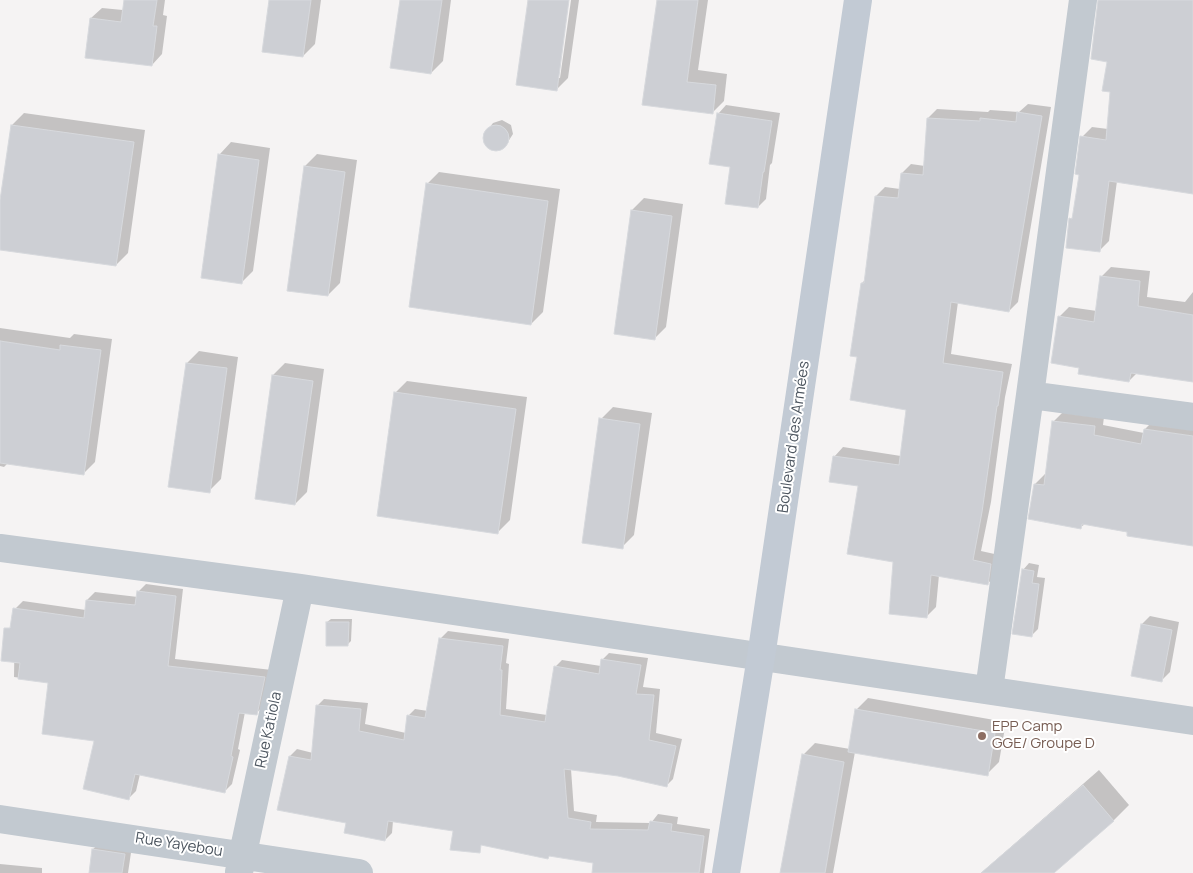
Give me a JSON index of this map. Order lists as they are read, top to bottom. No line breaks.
{"streets":{"street":["Boulevard des Armées","Rue Katiola","Rue Yayebou"]},"crossings":[["Rue Katiola","Rue Yayebou"]],"places":["EPP Camp GGE/ Groupe D"]}
